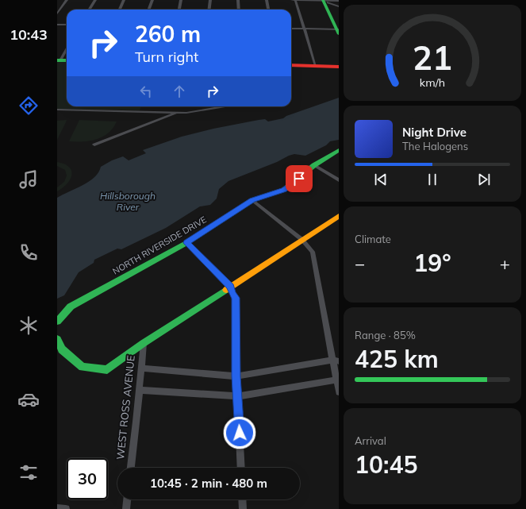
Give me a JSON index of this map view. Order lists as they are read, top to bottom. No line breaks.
{"streets":{"street":["NORTH RIVERSIDE DRIVE","WEST ROSS AVENUE"]},"water":["Hillsborough River"],"page":{"tabs":"10:43","turn":["260 m","Turn right"],"song":["Night Drive","The Halogens"],"tile":["Climate",["Range · 85%","425 km"],["Arrival","10:45"]],"heat":["−","19°","+"],"limit":"30","trip":"10:45 · 2 min · 480 m","gauge":["21","km/h"]}}
